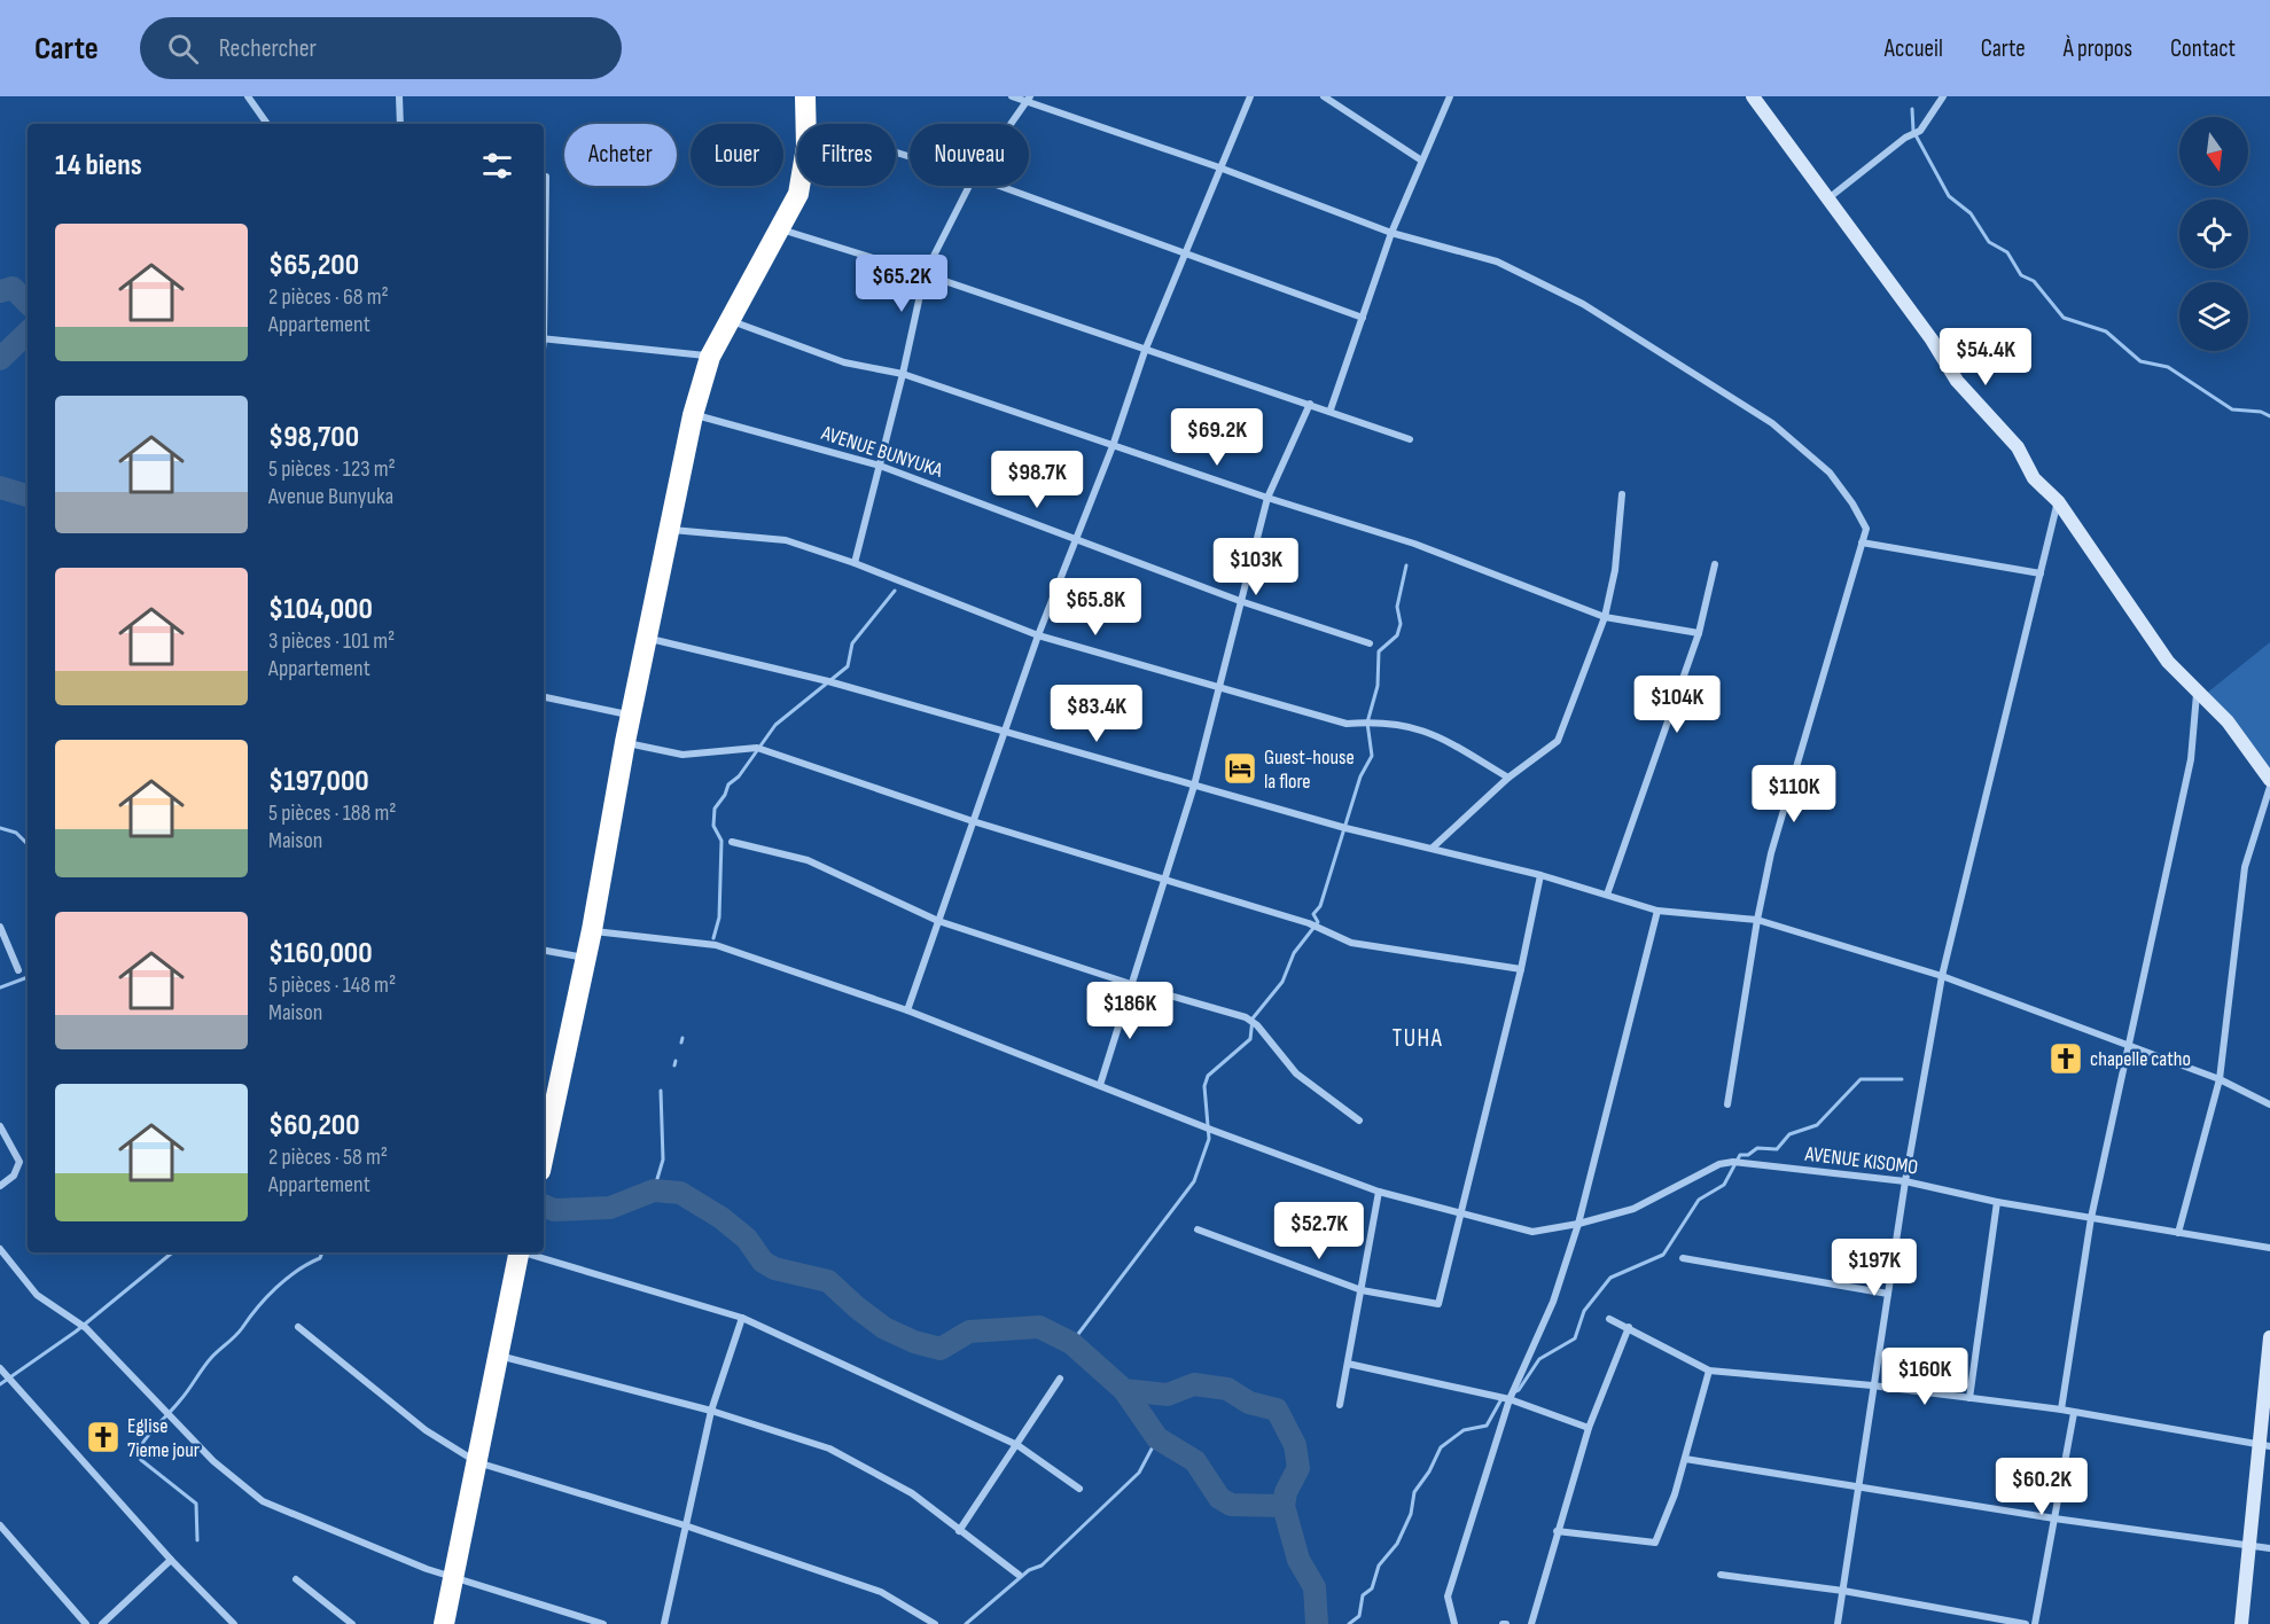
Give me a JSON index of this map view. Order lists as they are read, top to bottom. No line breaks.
{"streets":{"street":["AVENUE BUNYUKA","AVENUE KISOMO"]},"districts":["TUHA"],"places":{"hotel":["Guest-house la flore"],"church":["chapelle catho","Eglise 7ieme jour"]},"north":"bottom","page":{"header":"Carte","search":"Rechercher","nav":["Accueil","Carte","À propos","Contact"],"chip":["Acheter","Louer","Filtres","Nouveau"],"heading":"14 biens","list":[{"name":"$65,200","note":"2 pièces · 68 m² · Appartement"},{"name":"$98,700","note":"5 pièces · 123 m² · Avenue Bunyuka"},{"name":"$104,000","note":"3 pièces · 101 m² · Appartement"},{"name":"$197,000","note":"5 pièces · 188 m² · Maison"},{"name":"$160,000","note":"5 pièces · 148 m² · Maison"},{"name":"$60,200","note":"2 pièces · 58 m² · Appartement"}],"price":["$65.2K","$54.4K","$69.2K","$98.7K","$103K","$65.8K","$104K","$83.4K","$110K","$186K","$52.7K","$197K","$160K","$60.2K"]}}
